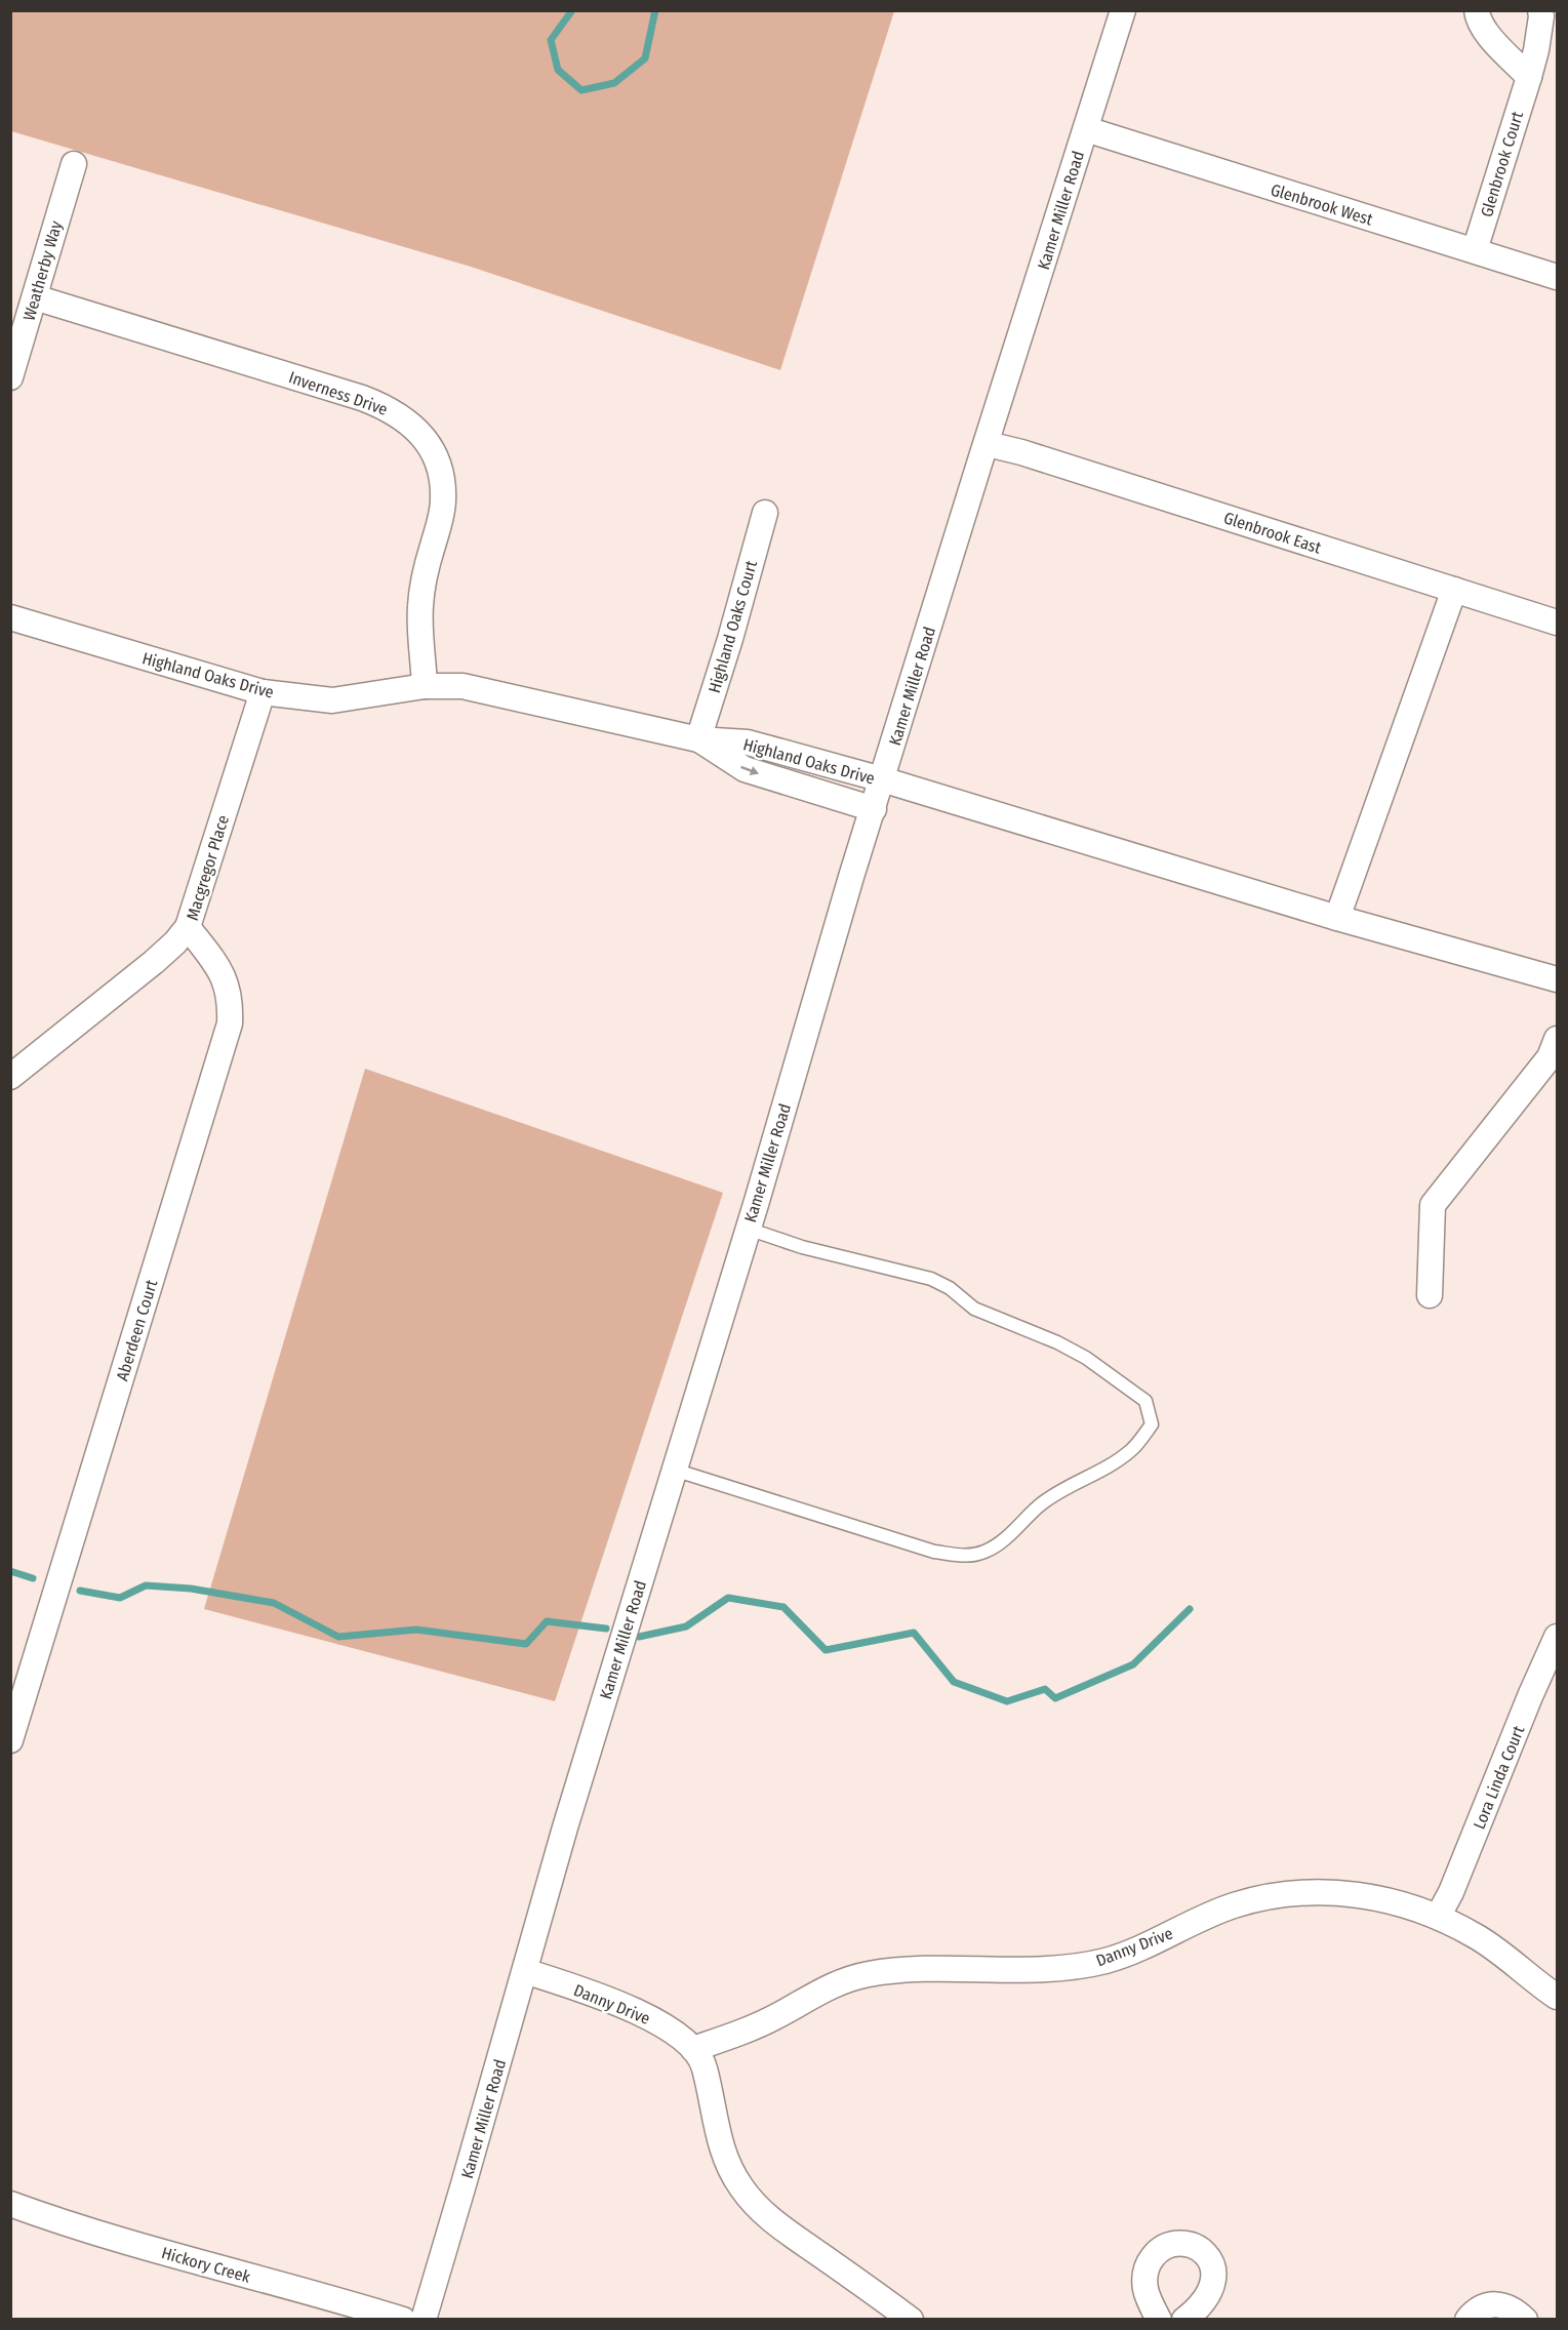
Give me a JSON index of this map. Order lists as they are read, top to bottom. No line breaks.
{"streets":{"street":["Glenbrook Court","Glenbrook West","Kamer Miller Road","Weatherby Way","Inverness Drive","Glenbrook East","Highland Oaks Court","Highland Oaks Drive","Macgregor Place","Aberdeen Court","Lora Linda Court","Danny Drive","Hickory Creek"]},"crossings":[["Glenbrook Court","Glenbrook West"],["Glenbrook West","Kamer Miller Road"],["Kamer Miller Road","Glenbrook East"],["Kamer Miller Road","Highland Oaks Drive"],["Kamer Miller Road","Danny Drive"],["Weatherby Way","Inverness Drive"],["Inverness Drive","Highland Oaks Drive"],["Highland Oaks Court","Highland Oaks Drive"],["Highland Oaks Drive","Macgregor Place"],["Macgregor Place","Aberdeen Court"],["Lora Linda Court","Danny Drive"]]}
